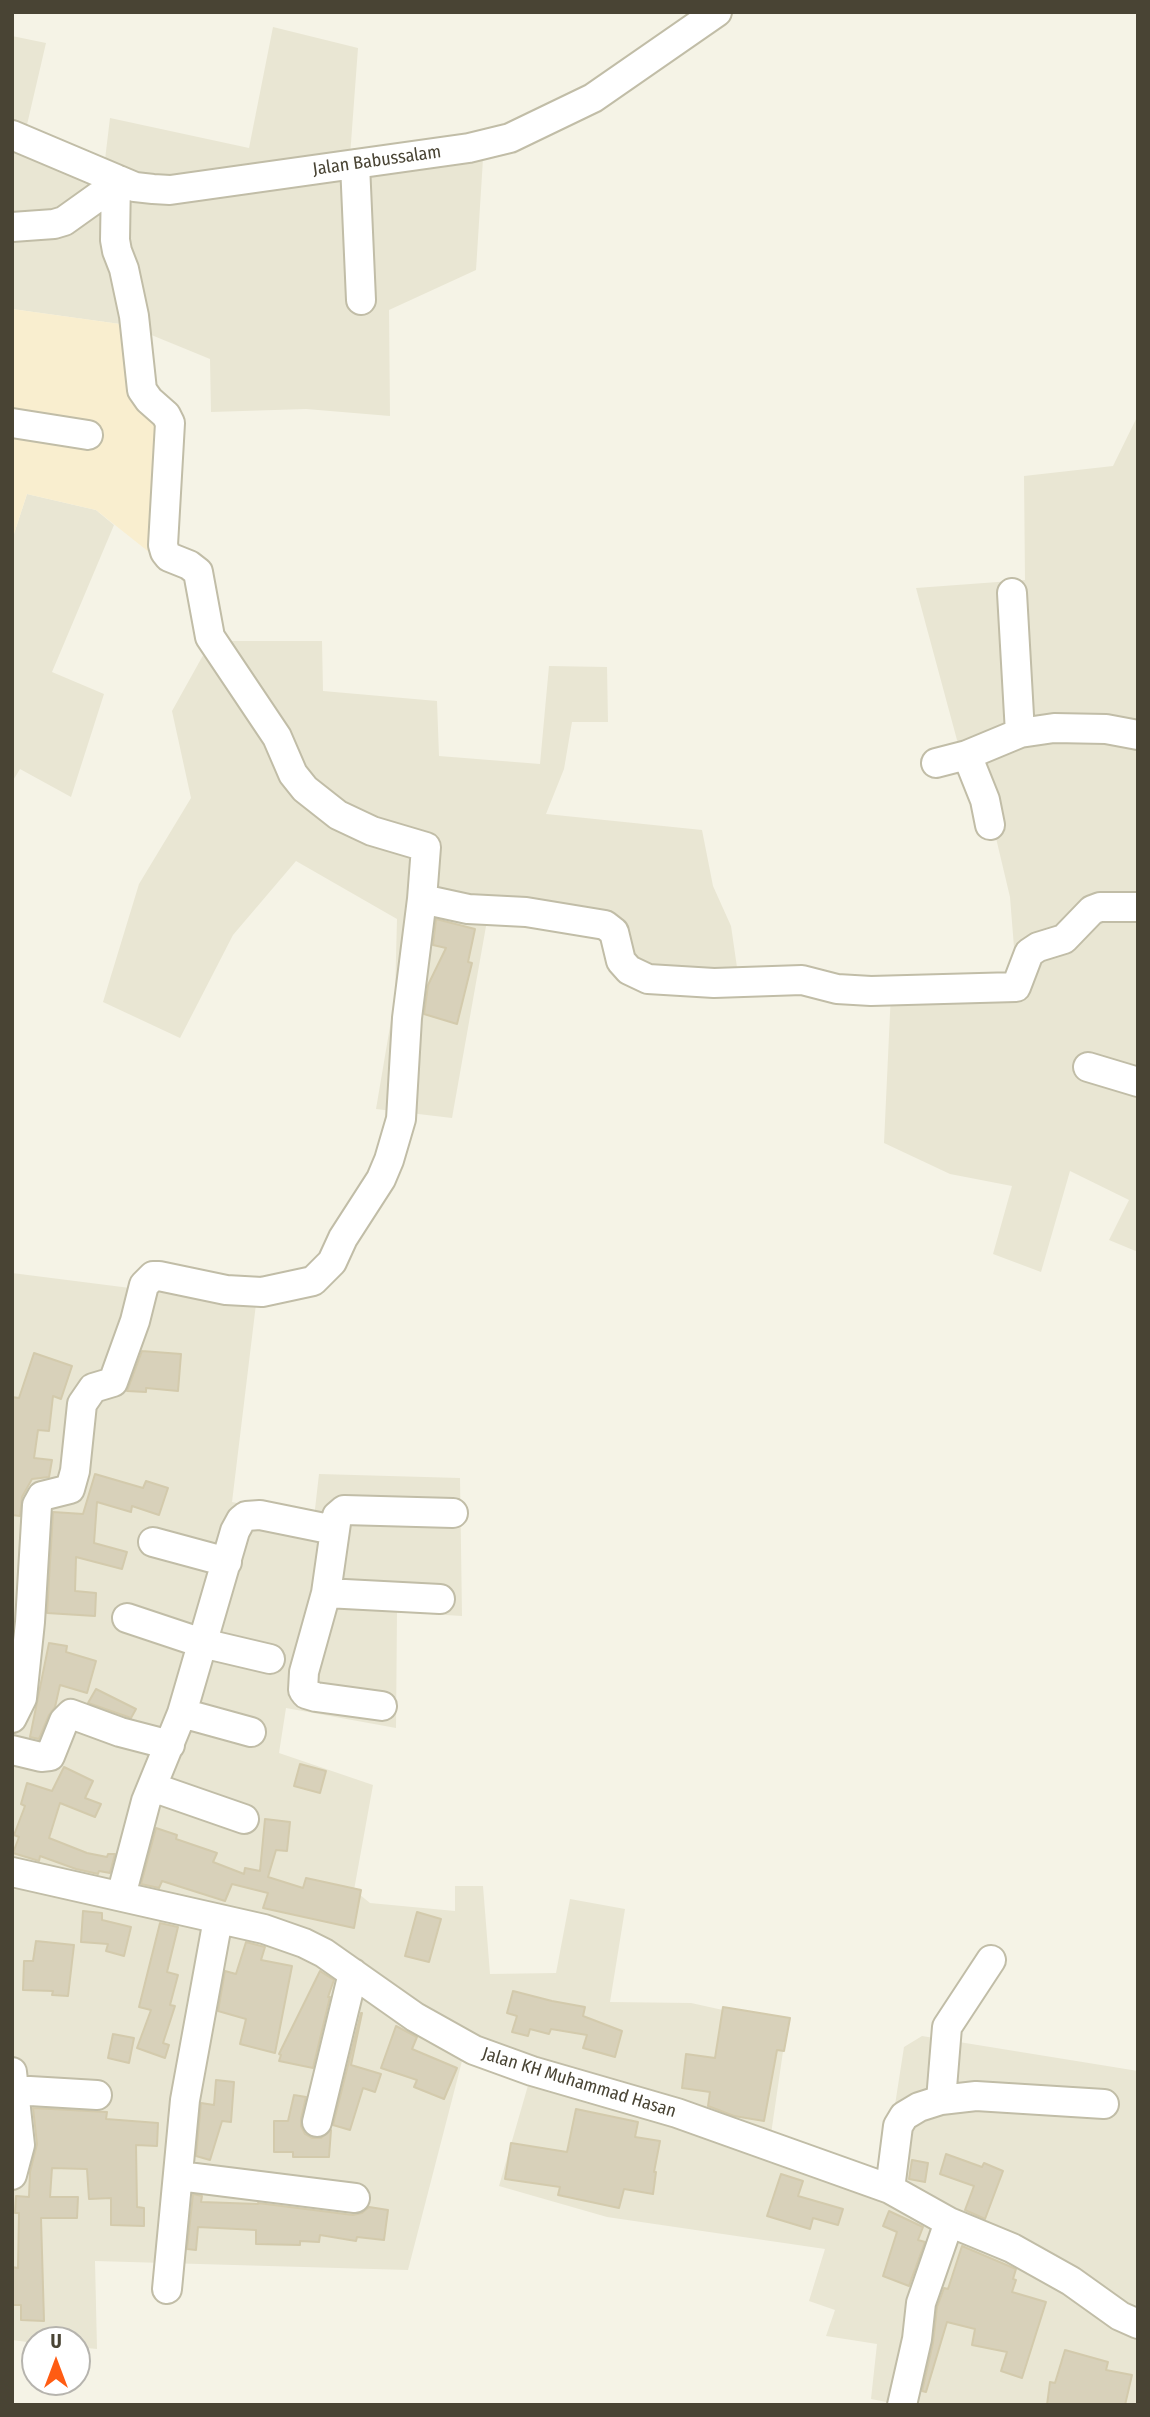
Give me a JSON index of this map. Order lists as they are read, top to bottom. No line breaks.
{"streets":{"street":["Jalan Babussalam","Jalan KH Muhammad Hasan"]},"north":"top"}
